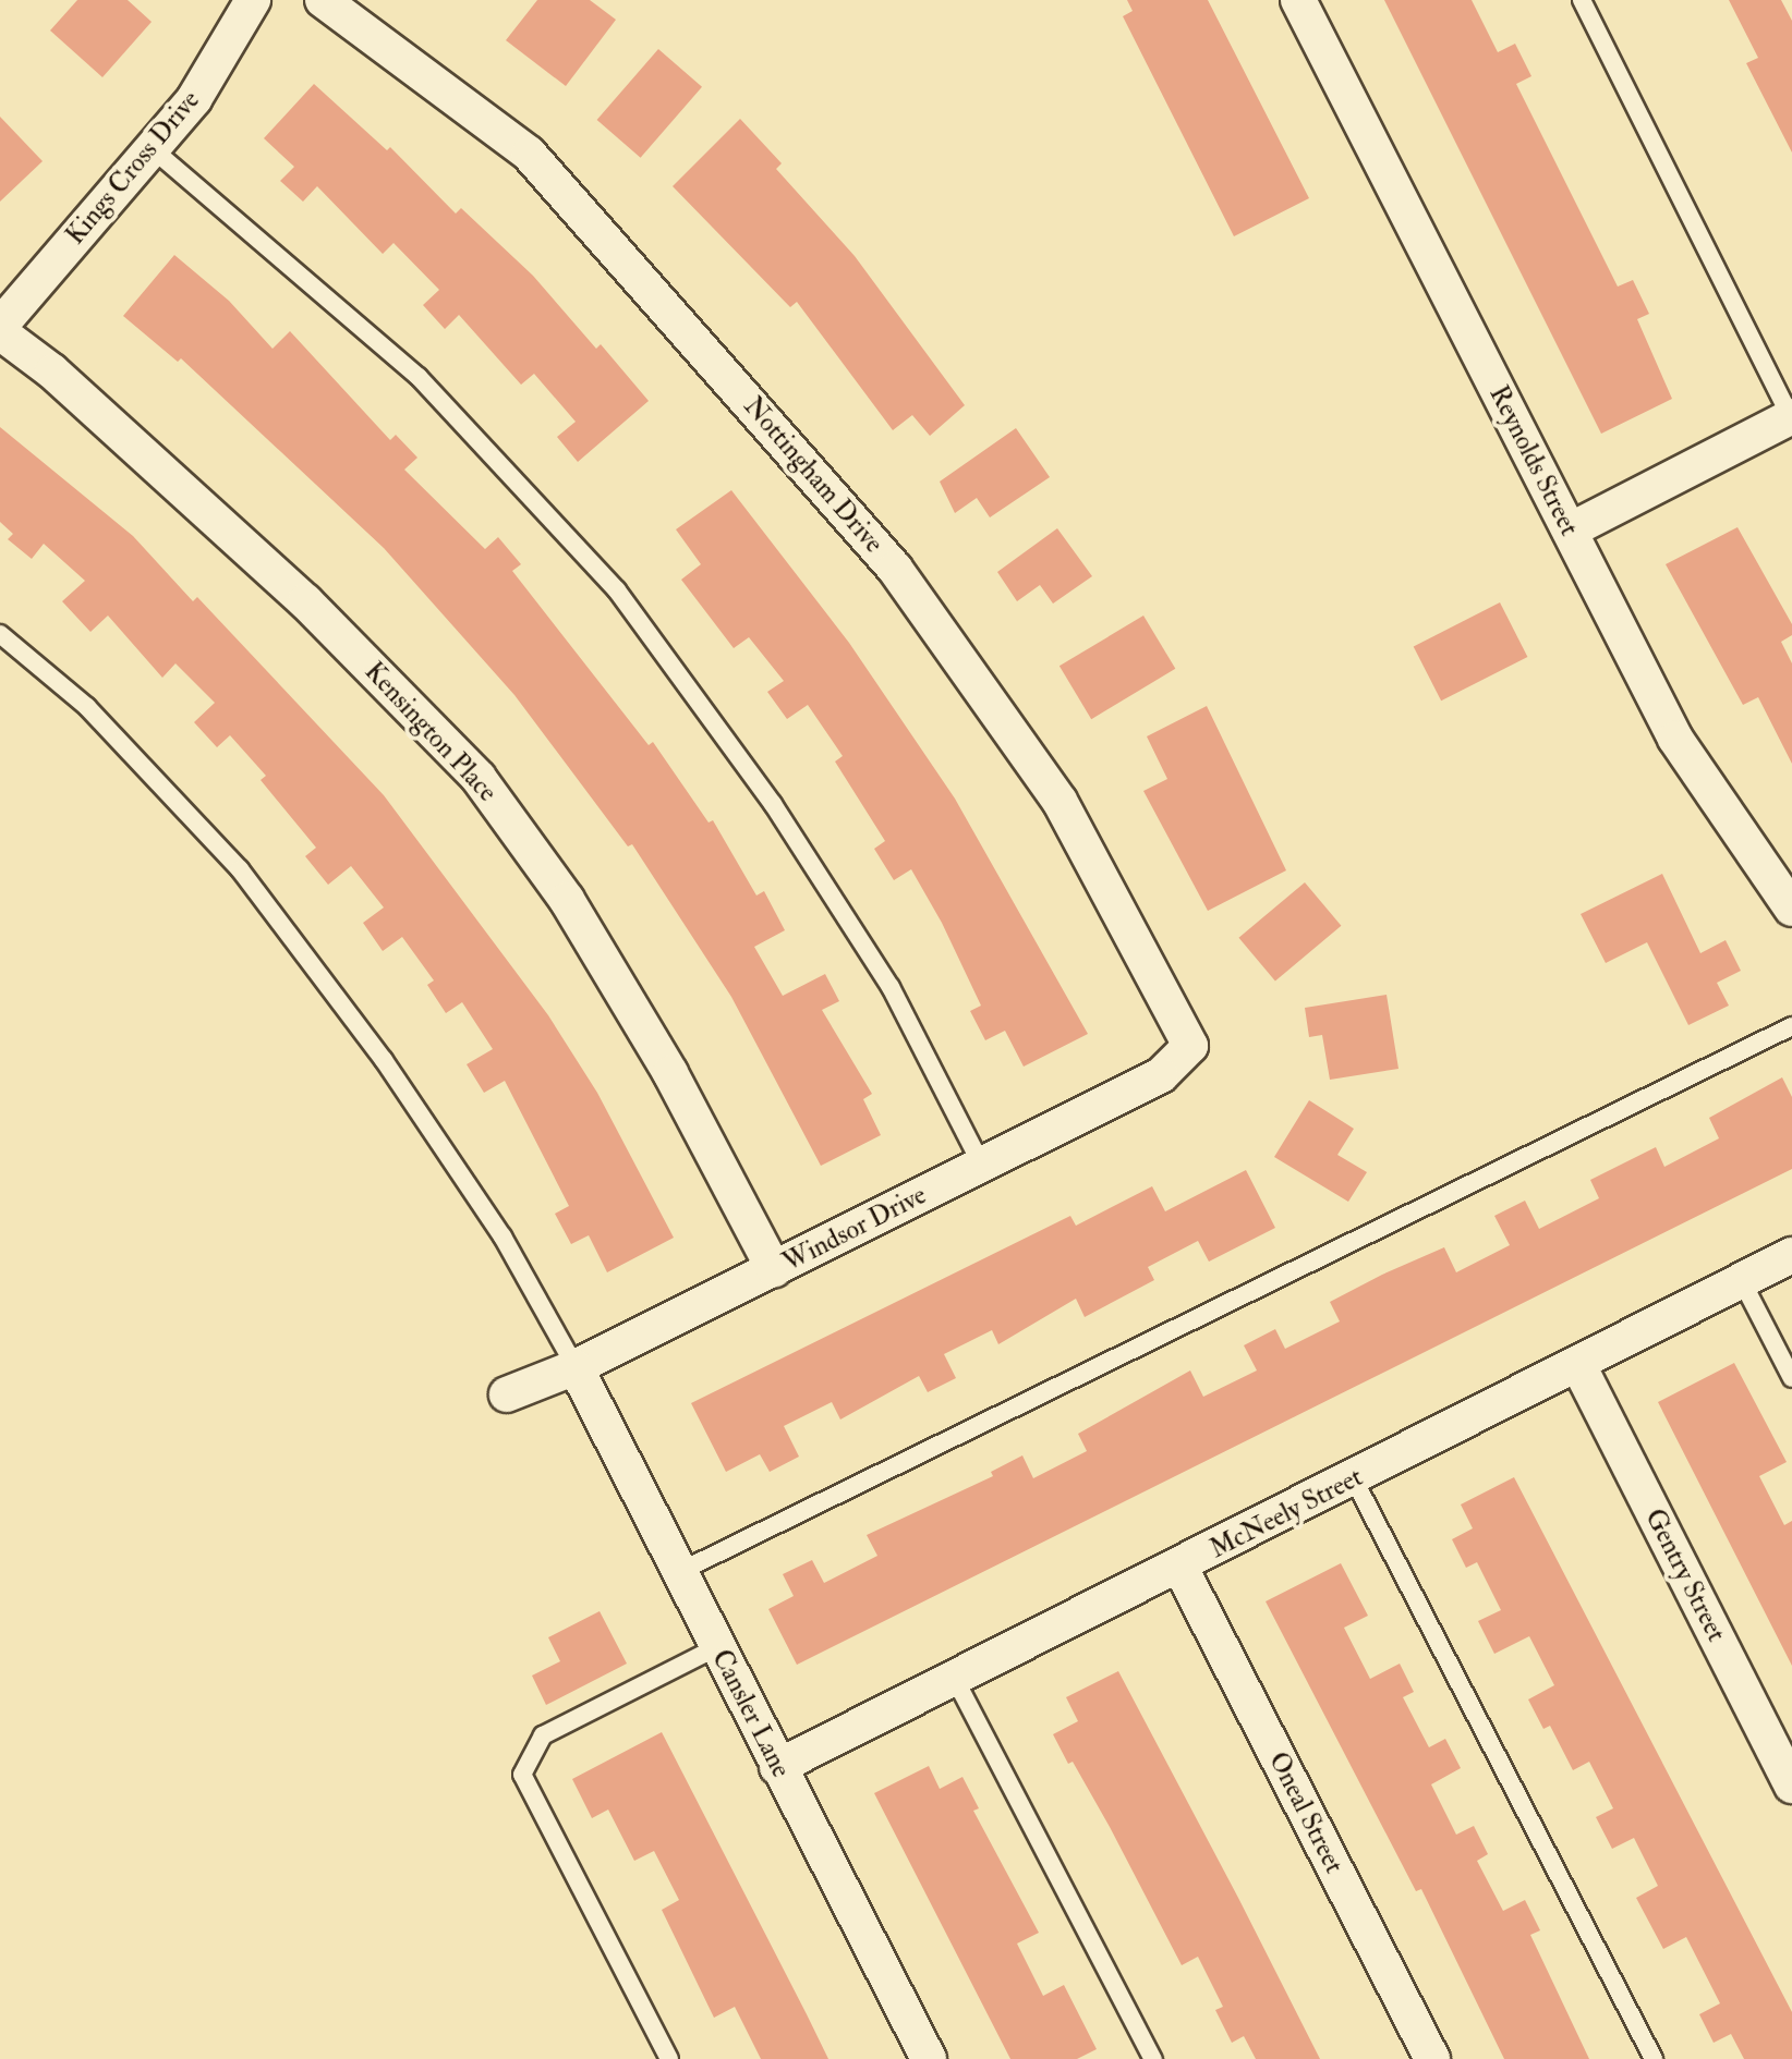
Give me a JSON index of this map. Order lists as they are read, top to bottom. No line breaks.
{"streets":{"street":["Kings Cross Drive","Reynolds Street","Nottingham Drive","Kensington Place","Windsor Drive","McNeely Street","Gentry Street","Cansler Lane","Oneal Street"]},"crossings":[["Nottingham Drive","Windsor Drive"],["Kensington Place","Windsor Drive"],["Windsor Drive","Cansler Lane"],["McNeely Street","Gentry Street"],["McNeely Street","Cansler Lane"],["McNeely Street","Oneal Street"]]}
